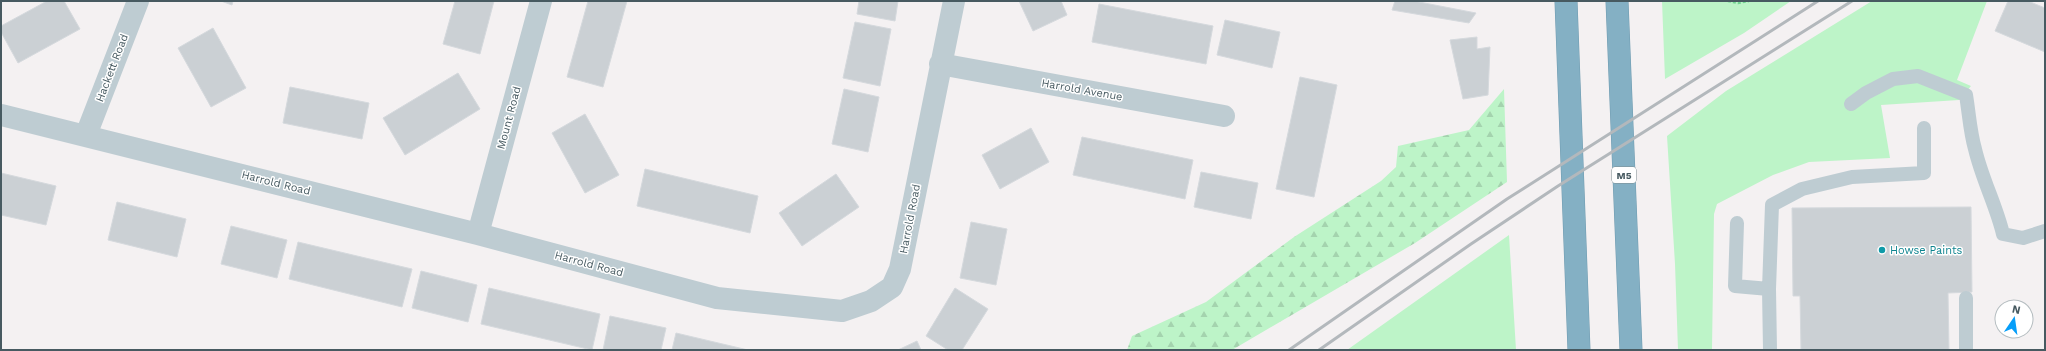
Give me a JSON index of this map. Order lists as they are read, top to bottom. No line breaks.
{"streets":{"highway":["M5"],"street":["Hackett Road","Harrold Avenue","Mount Road","Harrold Road"]},"crossings":[["Hackett Road","Harrold Road"],["Harrold Avenue","Harrold Road"],["Mount Road","Harrold Road"]],"places":["Howse Paints"],"north":"top"}
